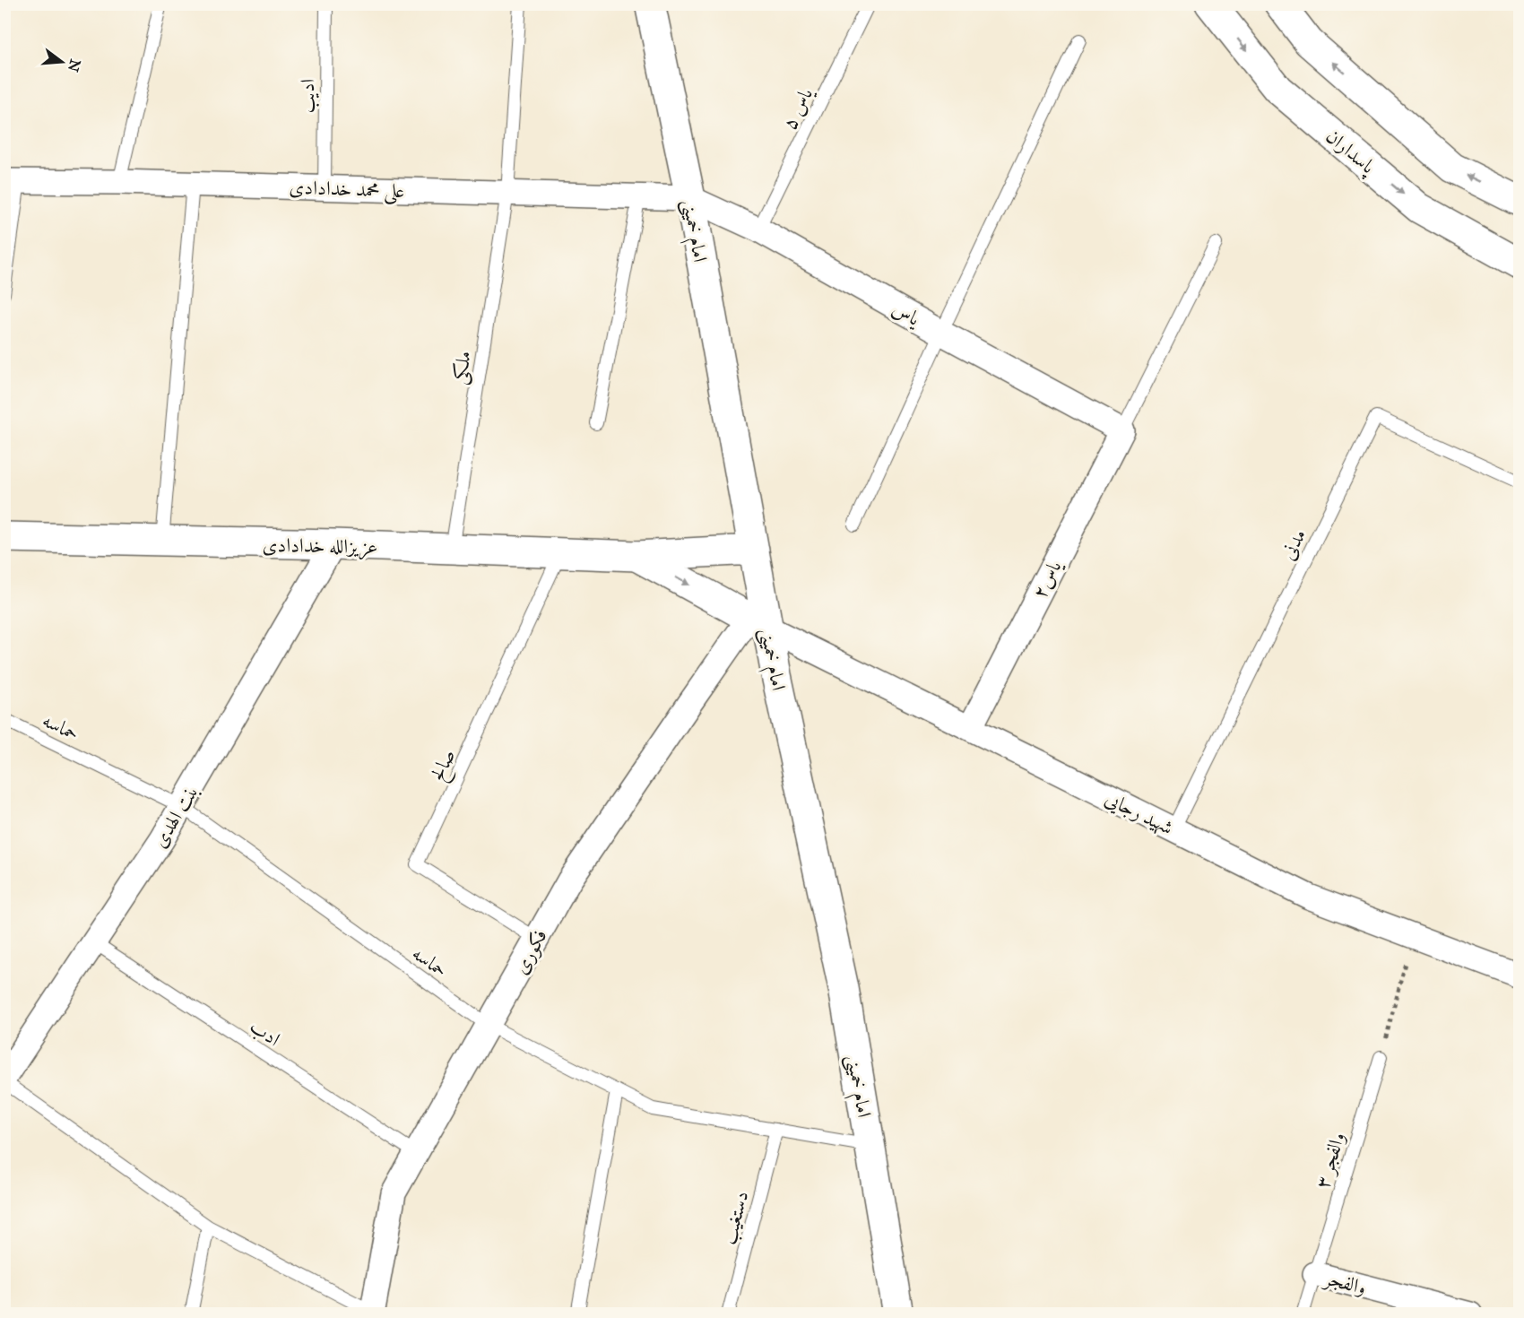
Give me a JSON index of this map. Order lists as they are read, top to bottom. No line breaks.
{"streets":{"main road":["پاسداران","امام خمینی","عزیزالله خدادادی"],"street":["علی محمد خدادادی","یاس","یاس۲","شهید رجایی","بنت الهدی","فکوری","والفجر"],"lane":["ادیب","یاس ۵","ملکی","مدنی","حماسه","صالح","ادب","والفجر ۳","دستغیب"]},"crossings":[["ادیب","علی محمد خدادادی"],["یاس ۵","یاس"],["علی محمد خدادادی","امام خمینی"],["علی محمد خدادادی","یاس"],["علی محمد خدادادی","ملکی"],["امام خمینی","یاس"],["امام خمینی","عزیزالله خدادادی"],["امام خمینی","حماسه"],["امام خمینی","شهید رجایی"],["امام خمینی","فکوری"],["یاس","یاس۲"],["ملکی","عزیزالله خدادادی"],["مدنی","شهید رجایی"],["عزیزالله خدادادی","صالح"],["عزیزالله خدادادی","بنت الهدی"],["یاس۲","شهید رجایی"],["حماسه","بنت الهدی"],["حماسه","فکوری"],["حماسه","دستغیب"],["صالح","فکوری"],["شهید رجایی","فکوری"],["بنت الهدی","ادب"],["فکوری","ادب"],["والفجر ۳","والفجر"]],"north":"right"}
